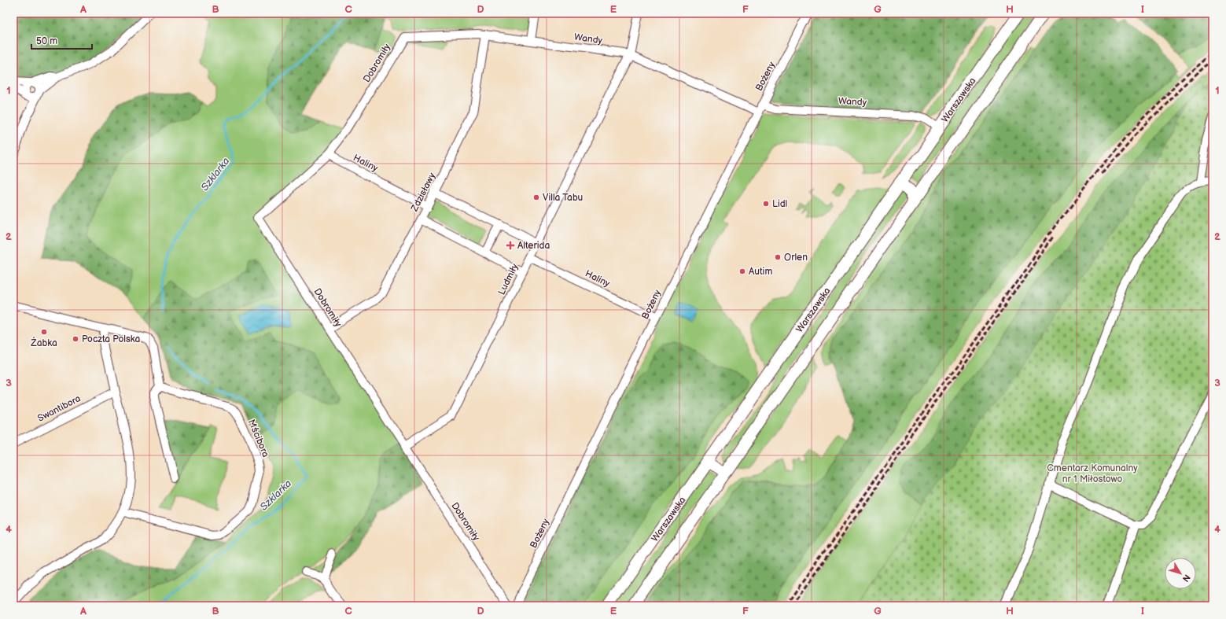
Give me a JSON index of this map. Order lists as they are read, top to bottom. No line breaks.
{"streets":{"main road":["Warszawska"],"street":["Wandy","Dobromiły","Bożeny","Haliny","Zdzisławy","Ludmiły","Swantibora","Mścibora"]},"crossings":[["Wandy","Dobromiły"],["Wandy","Bożeny"],["Wandy","Warszawska"],["Wandy","Zdzisławy"],["Wandy","Ludmiły"],["Dobromiły","Haliny"],["Dobromiły","Zdzisławy"],["Dobromiły","Ludmiły"],["Bożeny","Haliny"],["Haliny","Zdzisławy"],["Haliny","Ludmiły"]],"water":["Szklarka"],"parks":["Cmentarz Komunalny nr 1 Miłostowo"],"places":{"other":["Villa Tabu","Lidl","Orlen","Autim","Żabka","Poczta Polska"],"health":["Alterida"]},"scale_bar":"50 m","north":"bottom right","grid":{"columns":["A","B","C","D","E","F","G","H","I"],"rows":["1","2","3","4"]}}
